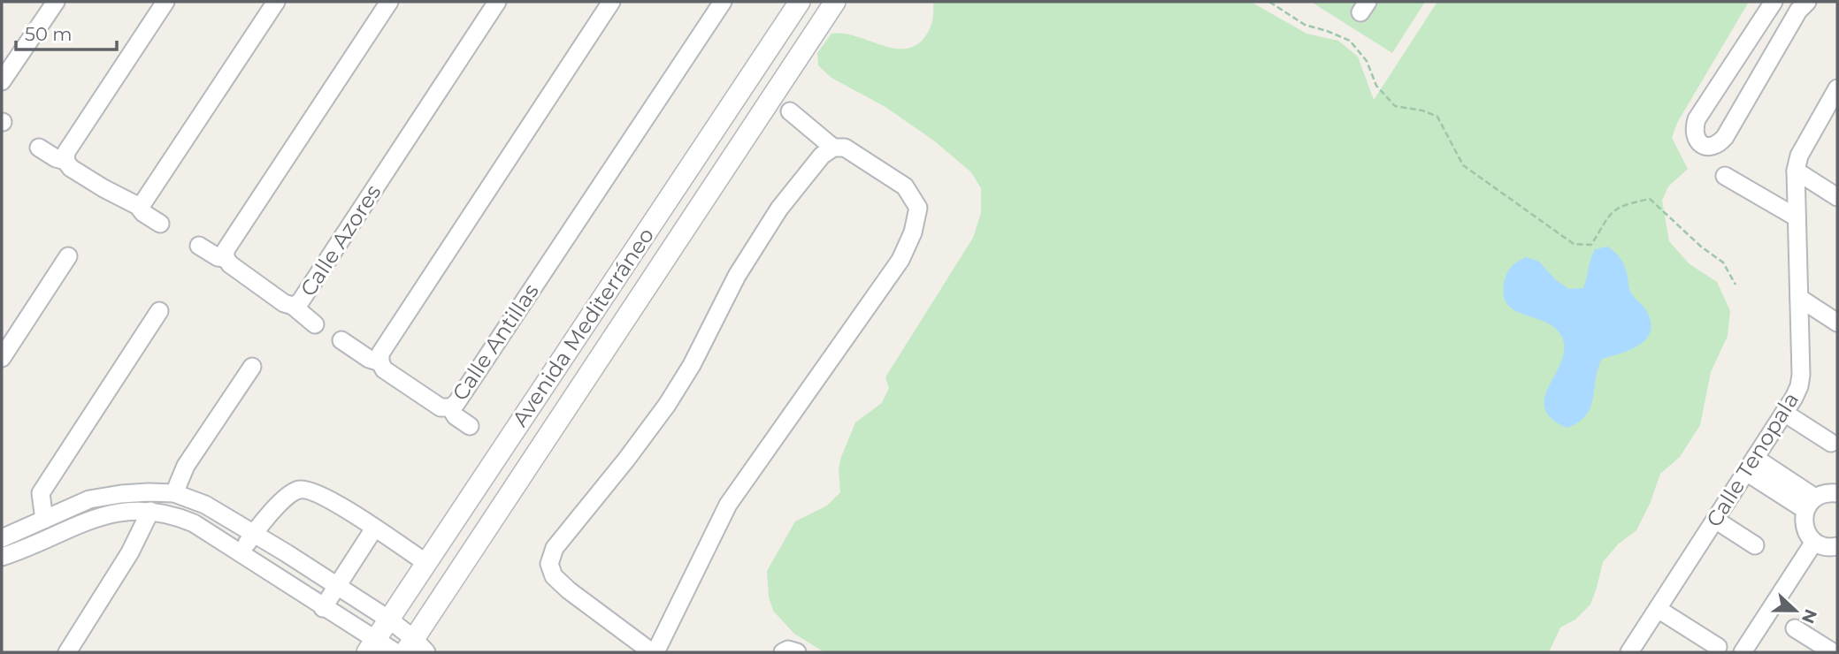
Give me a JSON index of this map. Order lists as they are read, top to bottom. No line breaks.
{"streets":{"street":["Calle Azores","Avenida Mediterráneo","Calle Antillas","Calle Tenopala"]},"scale_bar":"50 m","north":"right"}
